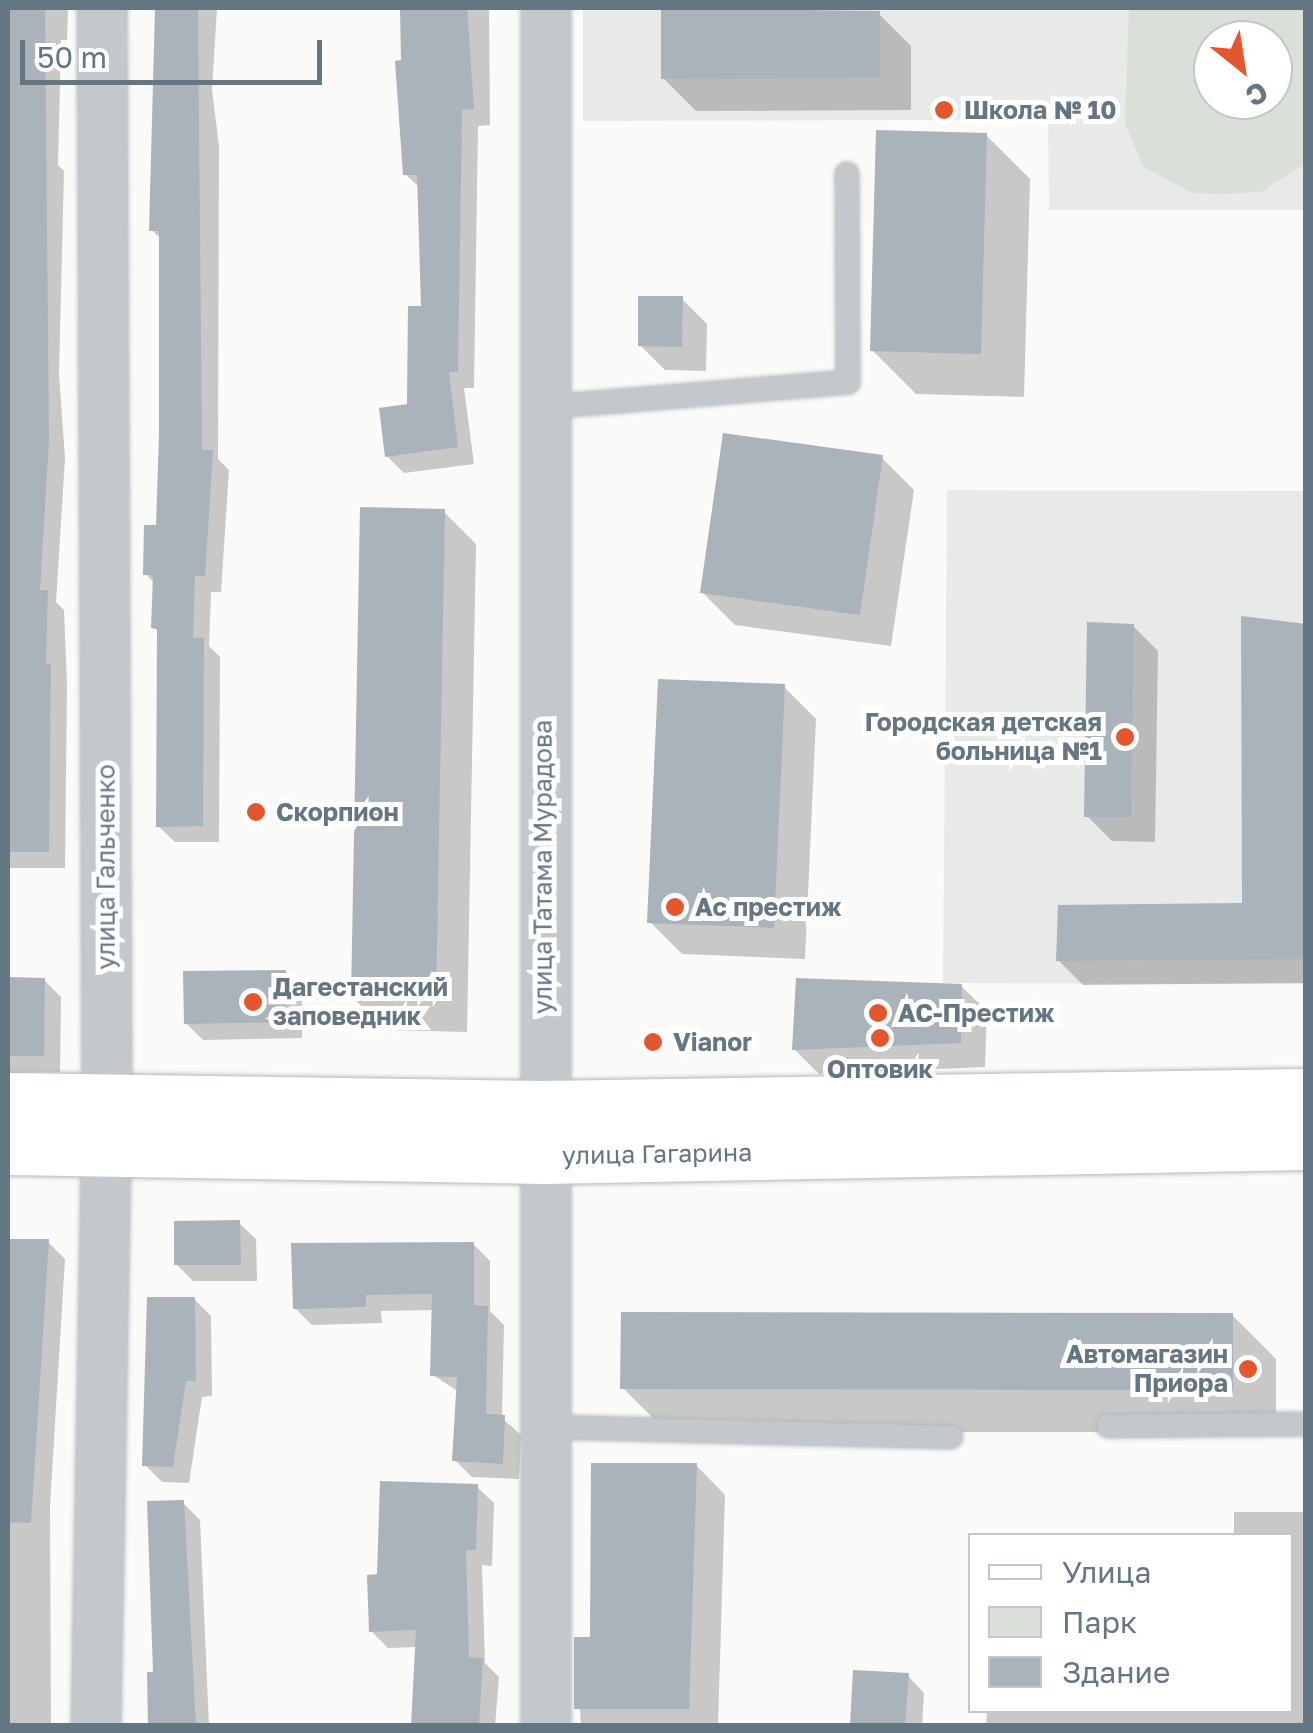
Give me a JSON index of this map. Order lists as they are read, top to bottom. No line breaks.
{"streets":{"main road":["улица Гагарина"],"street":["улица Гальченко","улица Татама Мурадова"]},"crossings":[["улица Гальченко","улица Гагарина"],["улица Татама Мурадова","улица Гагарина"]],"places":["Школа № 10","Городская детская больница №1","Скорпион","Ас престиж","Дагестанский заповедник","АС-Престиж","Оптовик","Vianor","Автомагазин Приора"],"legend":["Улица","Парк","Здание"],"scale_bar":"50 m","north":"bottom right"}
